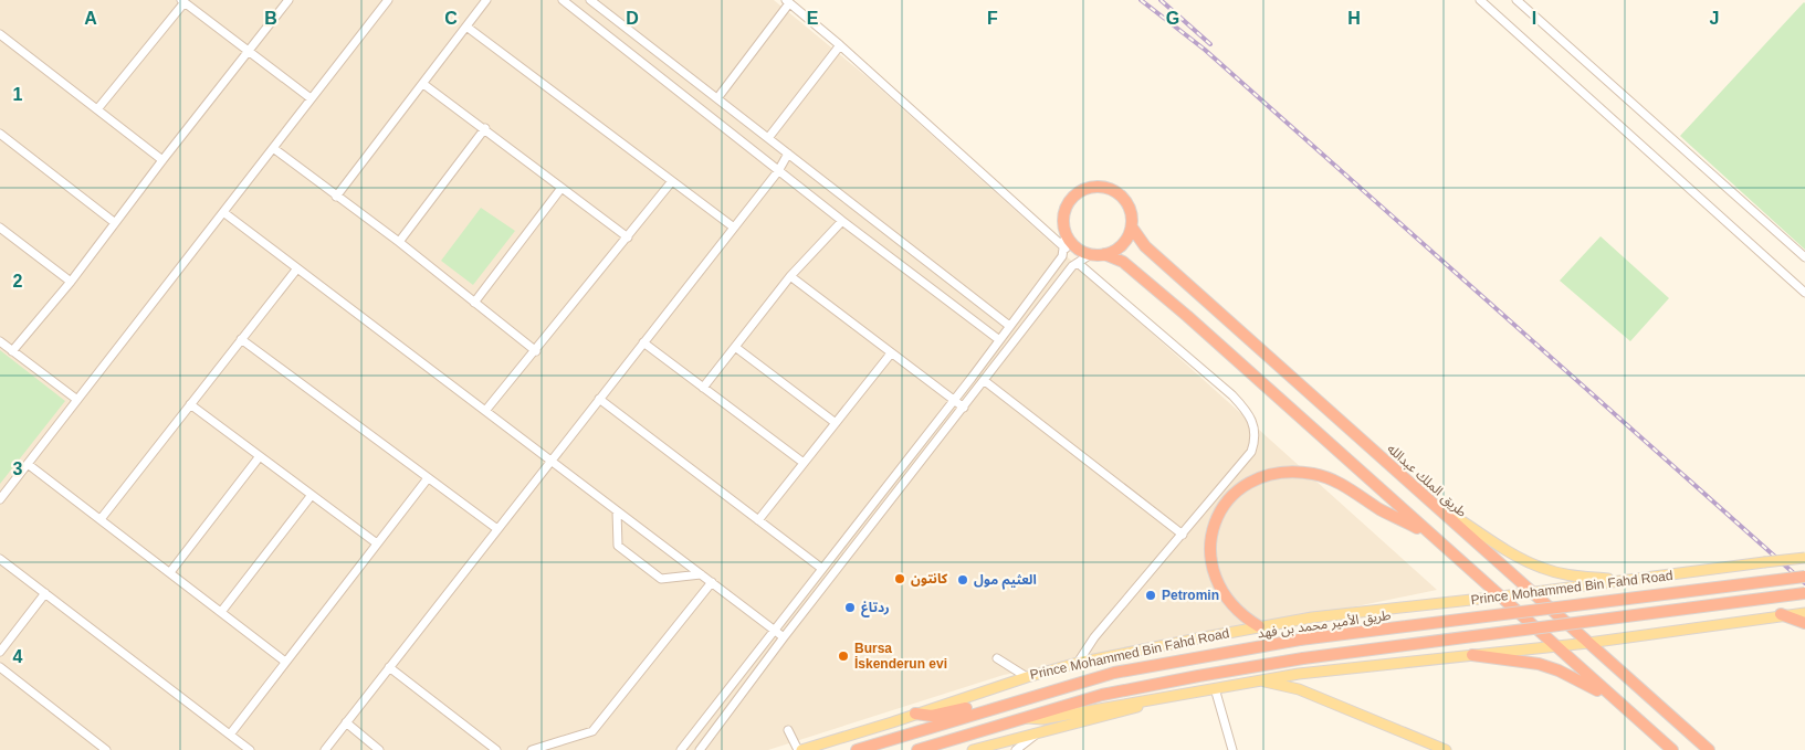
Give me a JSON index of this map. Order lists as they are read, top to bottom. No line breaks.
{"streets":{"highway":["طريق الملك عبدالله","طريق الأمير محمد بن فهد"],"main road":["Prince Mohammed Bin Fahd Road"]},"crossings":[["طريق الملك عبدالله","Prince Mohammed Bin Fahd Road"]],"places":["كانتون","العثيم مول","Petromin","ردتاغ","Bursa İskenderun evi"],"grid":{"columns":["A","B","C","D","E","F","G","H","I","J"],"rows":["1","2","3","4"]}}
